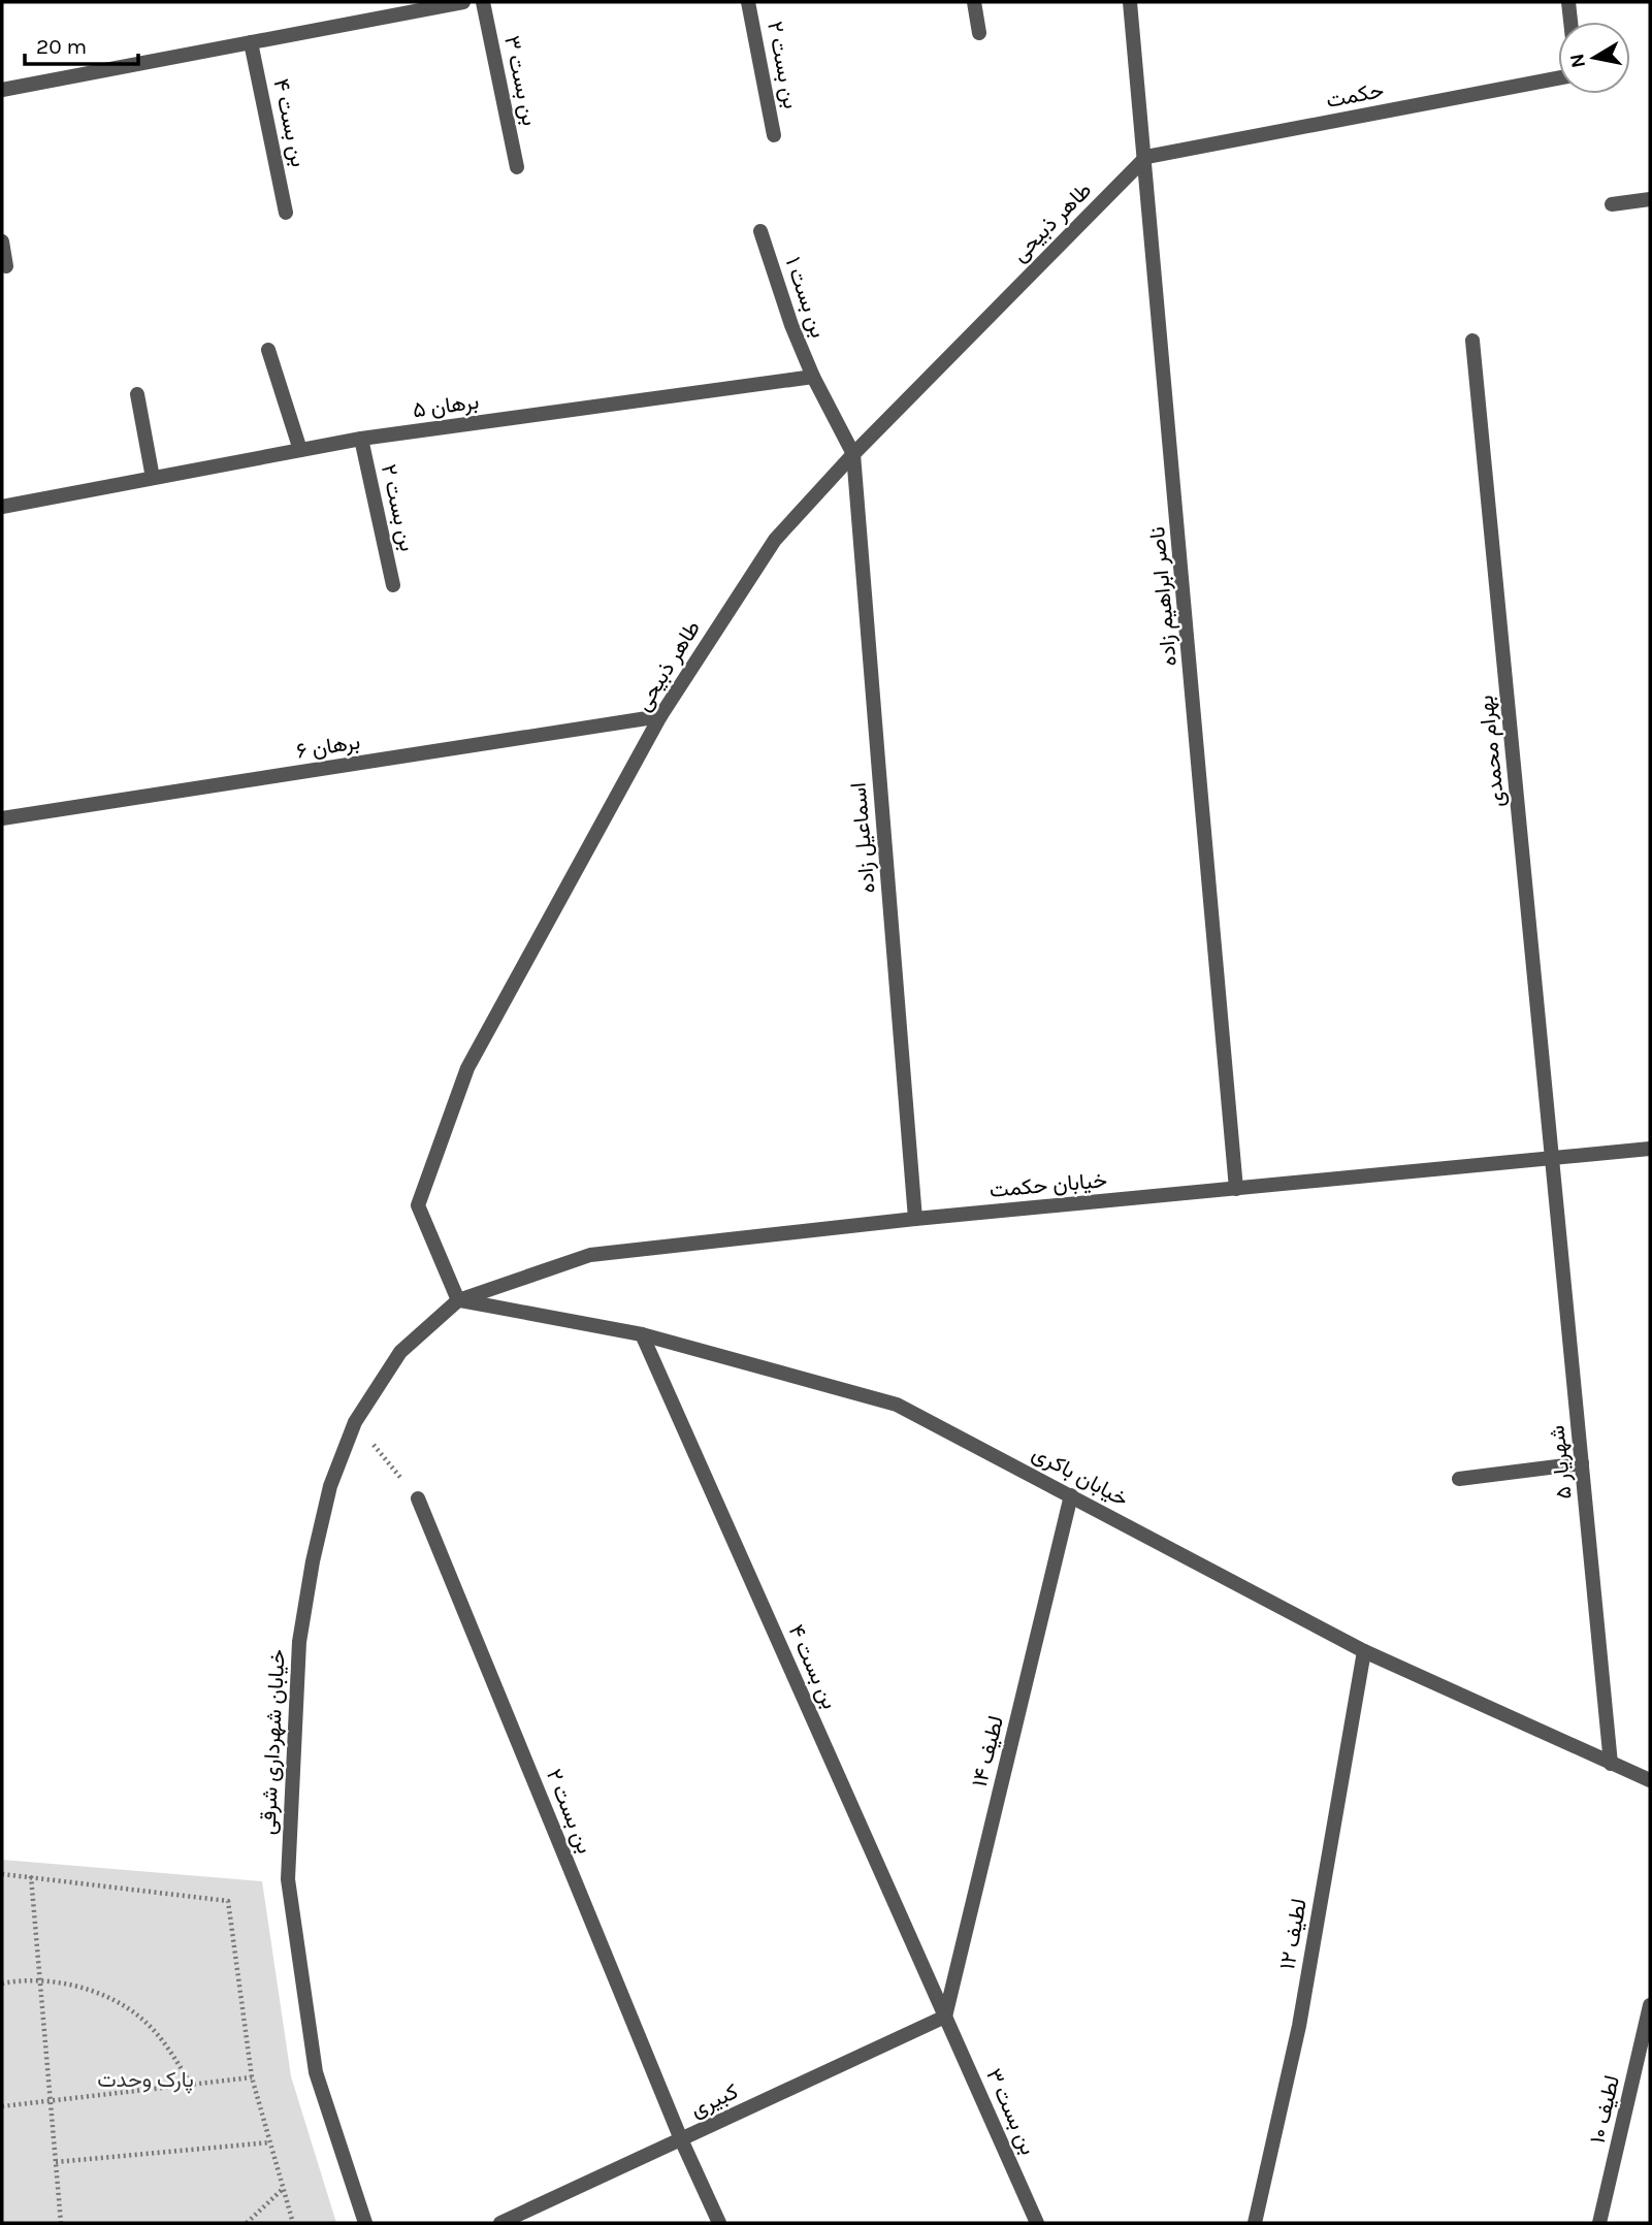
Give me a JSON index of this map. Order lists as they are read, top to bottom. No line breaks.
{"streets":{"street":["بن بست ۲","بن بست ۳","حکمت","بن بست ۴","طاهر ذبیحی","بن بست ۱","برهان ۵","ناصر ابراهیم زاده","برهان ۶","بهرام محمدی","اسماعیل زاده","خیابان حکمت","شهریار ۵","خیابان باکری","خیابان شهرداری شرقی","لطیف ۱۴","لطیف ۱۲","کبیری","لطیف ۱۰"]},"crossings":[["بن بست ۲","برهان ۵"],["بن بست ۲","کبیری"],["بن بست ۳","بن بست ۴"],["بن بست ۳","لطیف ۱۴"],["بن بست ۳","کبیری"],["حکمت","طاهر ذبیحی"],["حکمت","ناصر ابراهیم زاده"],["بن بست ۴","خیابان باکری"],["بن بست ۴","لطیف ۱۴"],["بن بست ۴","کبیری"],["طاهر ذبیحی","ناصر ابراهیم زاده"],["طاهر ذبیحی","برهان ۶"],["طاهر ذبیحی","اسماعیل زاده"],["طاهر ذبیحی","خیابان حکمت"],["طاهر ذبیحی","خیابان باکری"],["طاهر ذبیحی","خیابان شهرداری شرقی"],["بن بست ۱","برهان ۵"],["ناصر ابراهیم زاده","خیابان حکمت"],["بهرام محمدی","خیابان حکمت"],["بهرام محمدی","شهریار ۵"],["اسماعیل زاده","خیابان حکمت"],["خیابان حکمت","شهریار ۵"],["خیابان حکمت","خیابان باکری"],["خیابان حکمت","خیابان شهرداری شرقی"],["شهریار ۵","خیابان باکری"],["خیابان باکری","خیابان شهرداری شرقی"],["خیابان باکری","لطیف ۱۴"],["خیابان باکری","لطیف ۱۲"],["لطیف ۱۴","کبیری"]],"parks":["پارک وحدت"],"scale_bar":"20 m","north":"left"}
